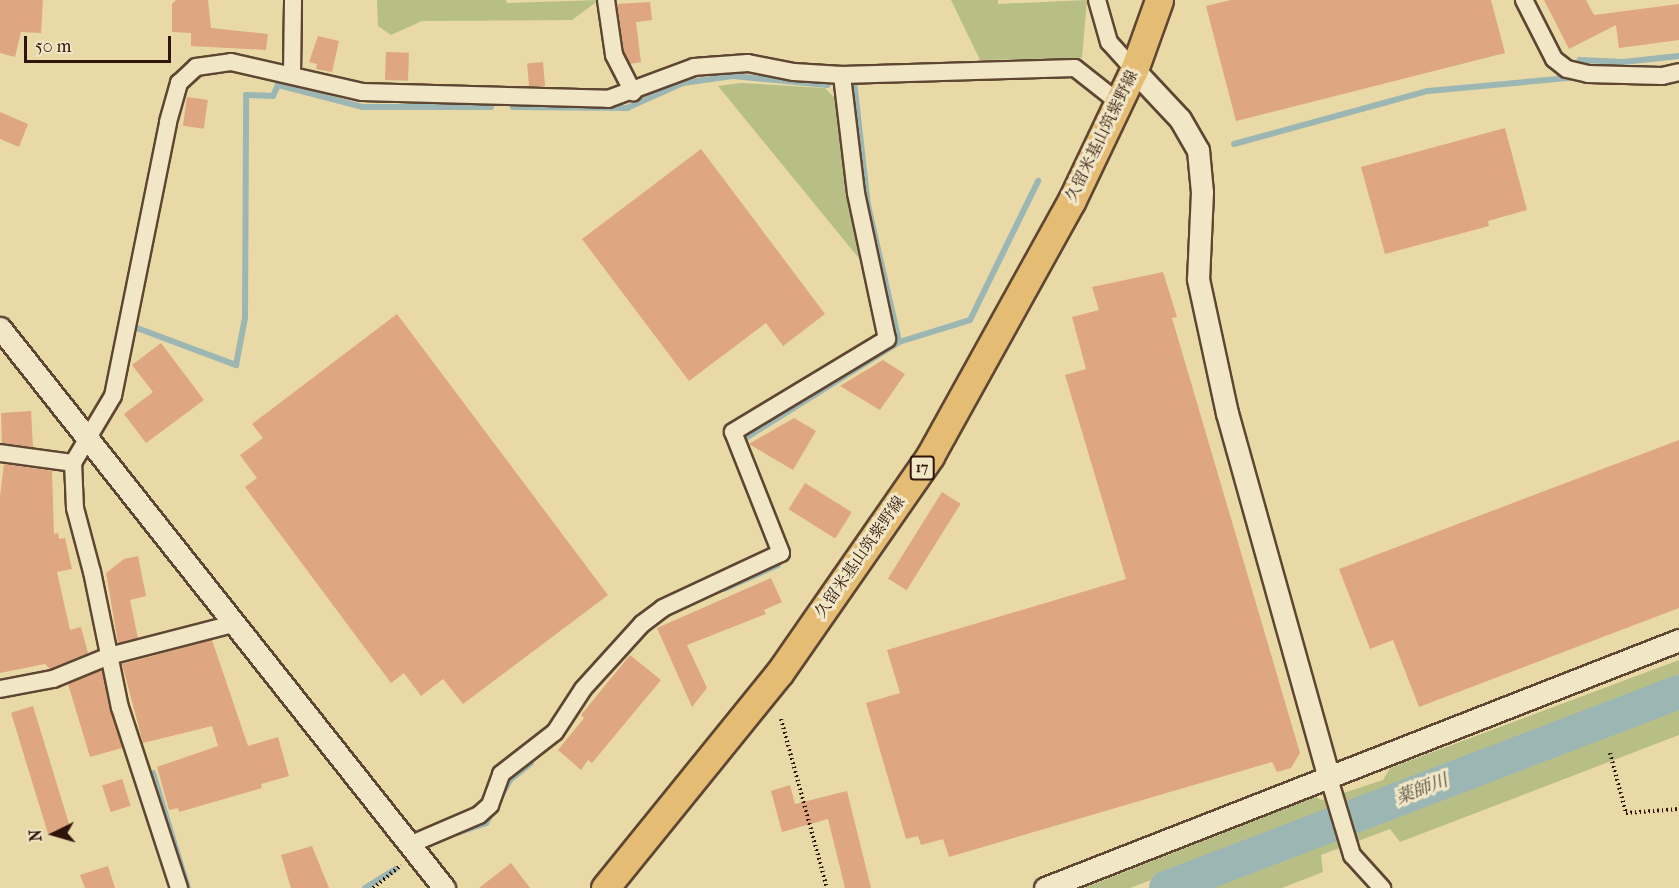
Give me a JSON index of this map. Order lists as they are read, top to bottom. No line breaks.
{"streets":{"main road":["久留米基山筑紫野線","17"]},"water":["薬師川"],"scale_bar":"50 m","north":"left"}
